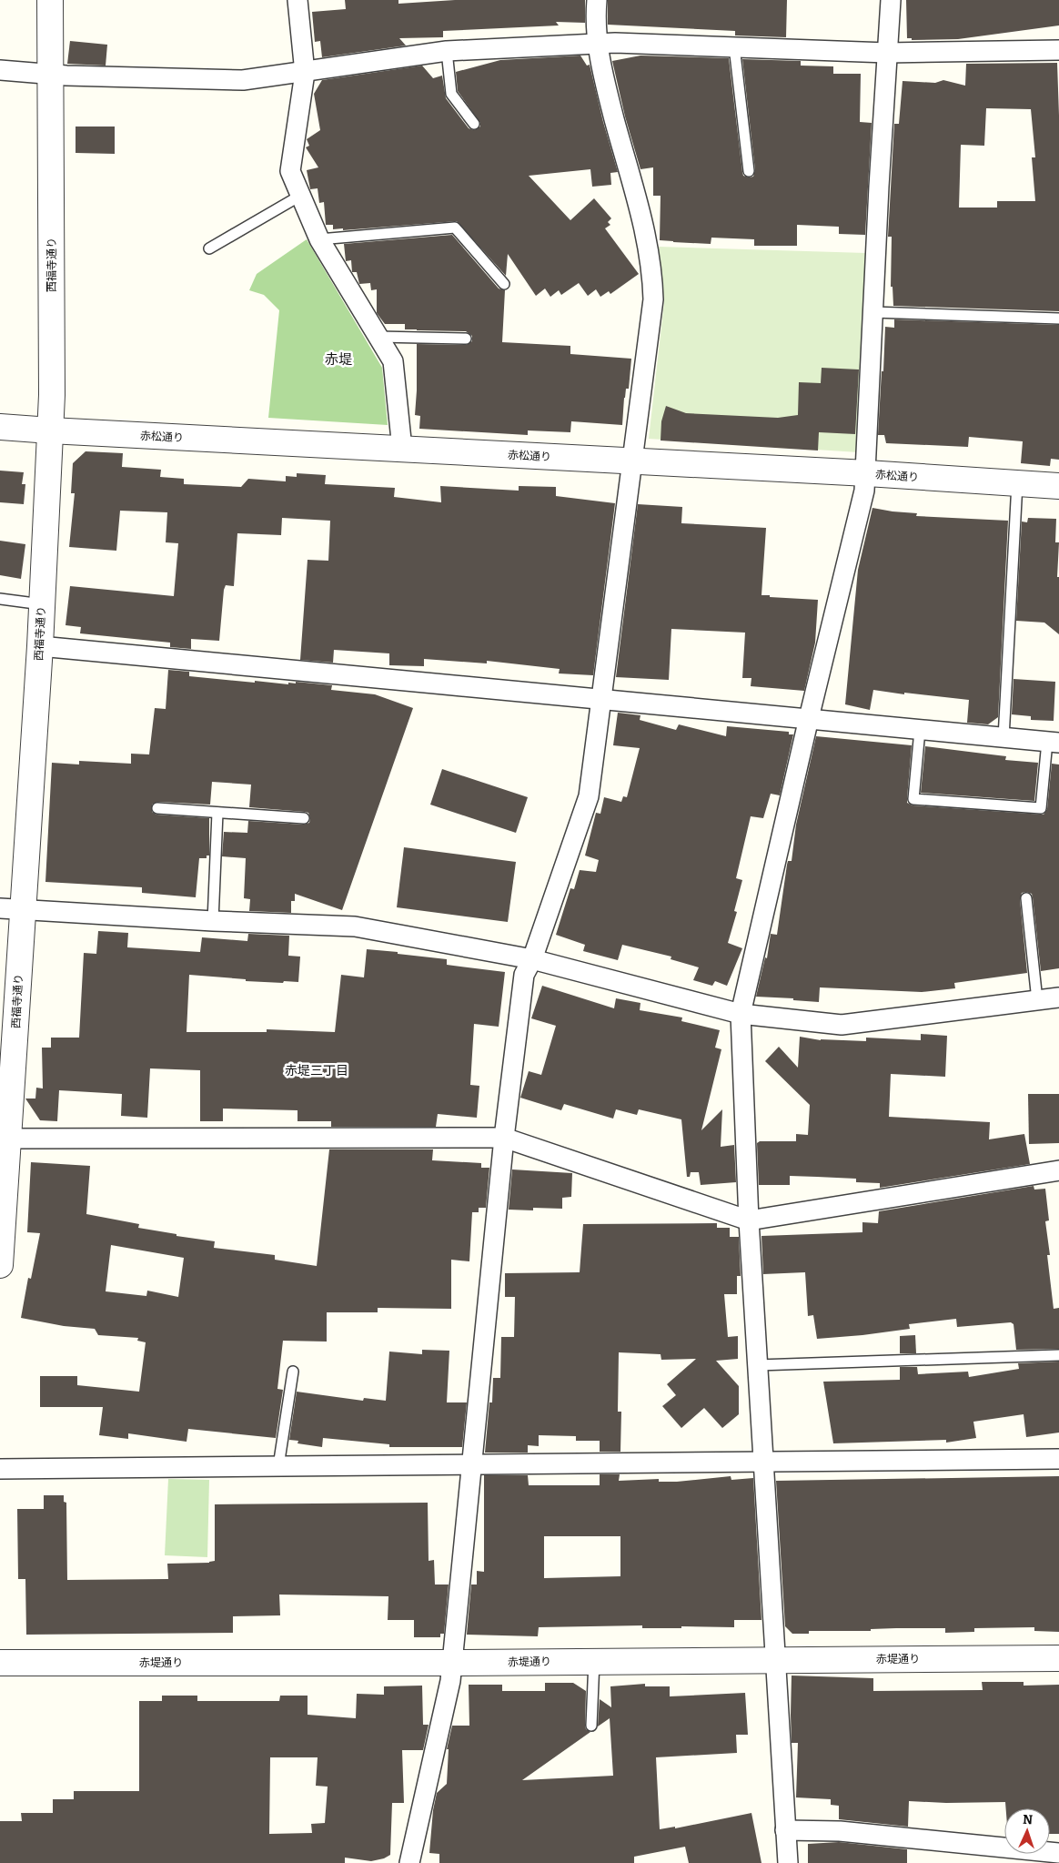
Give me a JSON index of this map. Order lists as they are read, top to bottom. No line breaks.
{"streets":{"street":["西福寺通り","赤松通り","赤堤通り"]},"crossings":[["西福寺通り","赤松通り"]],"districts":["赤堤","赤堤三丁目"],"north":"top"}
